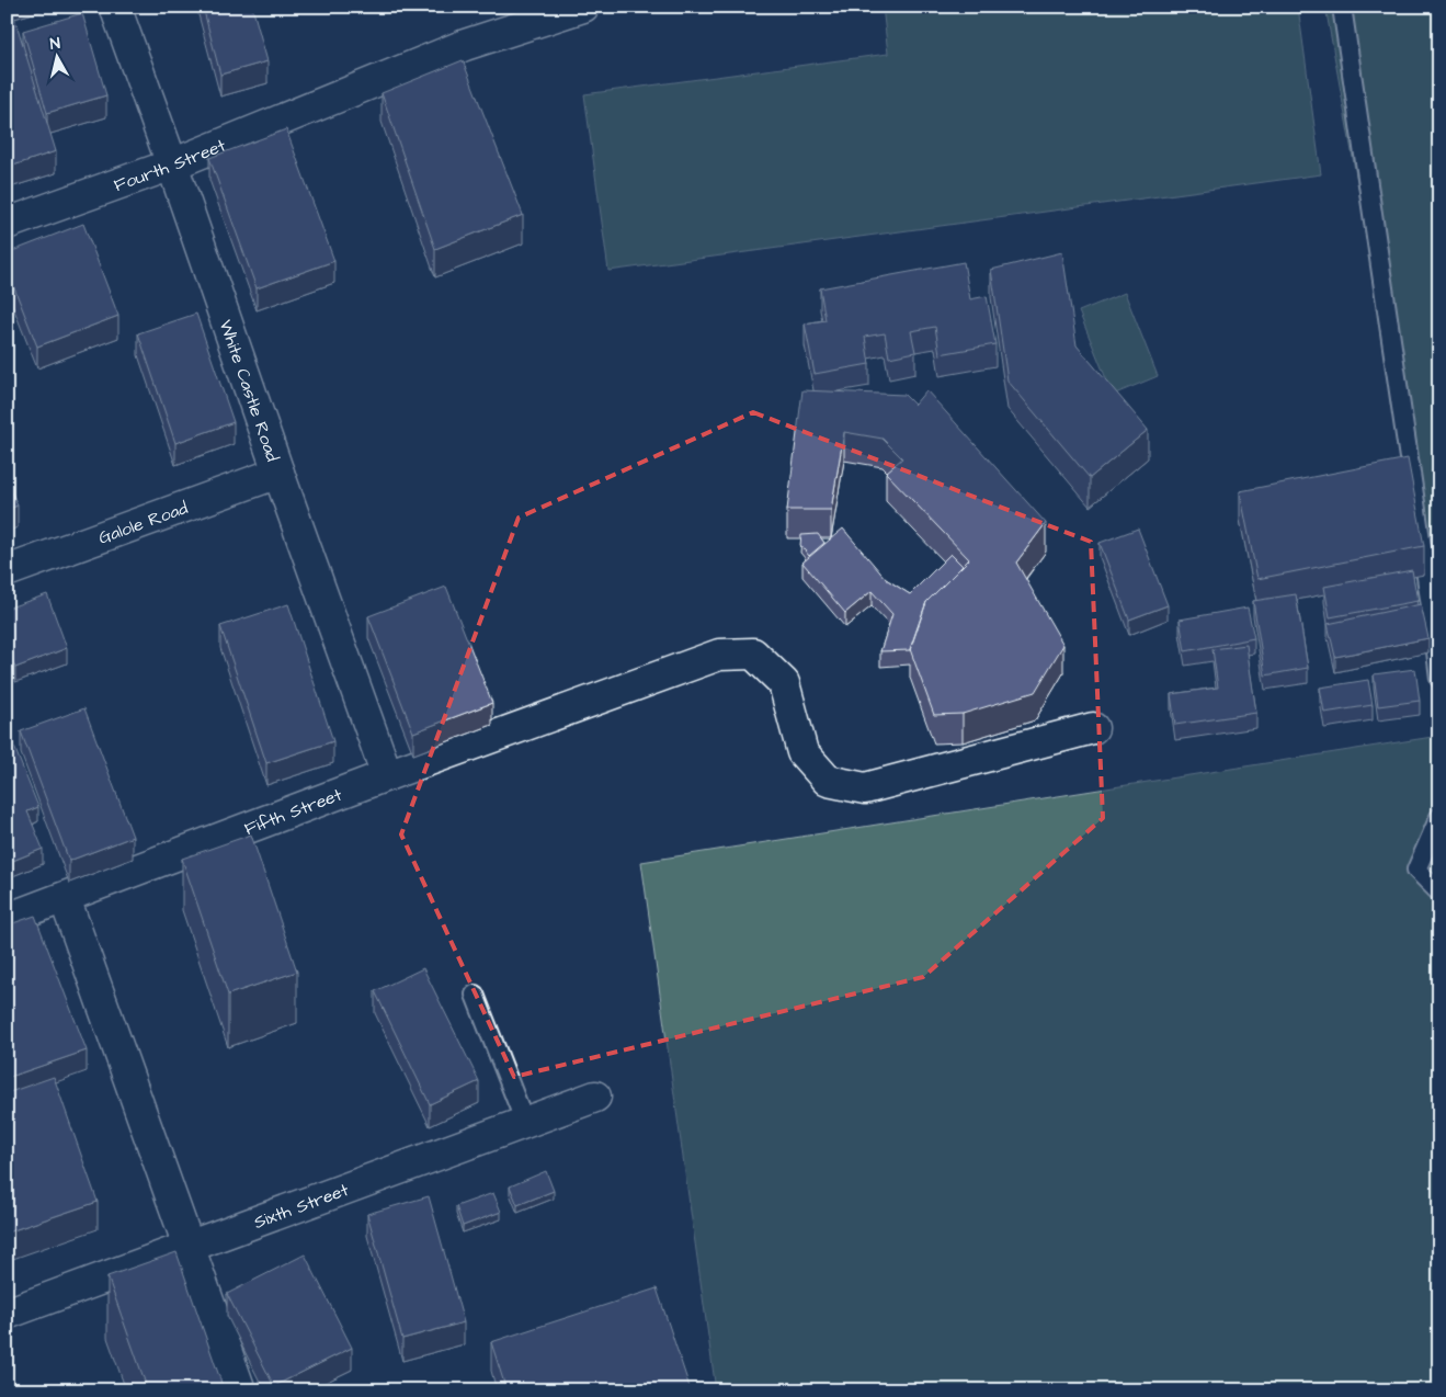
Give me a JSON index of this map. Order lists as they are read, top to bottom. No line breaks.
{"streets":{"street":["Fourth Street","White Castle Road","Galole Road","Fifth Street","Sixth Street"]},"crossings":[["Fourth Street","White Castle Road"],["White Castle Road","Galole Road"],["White Castle Road","Fifth Street"]],"north":"top"}
